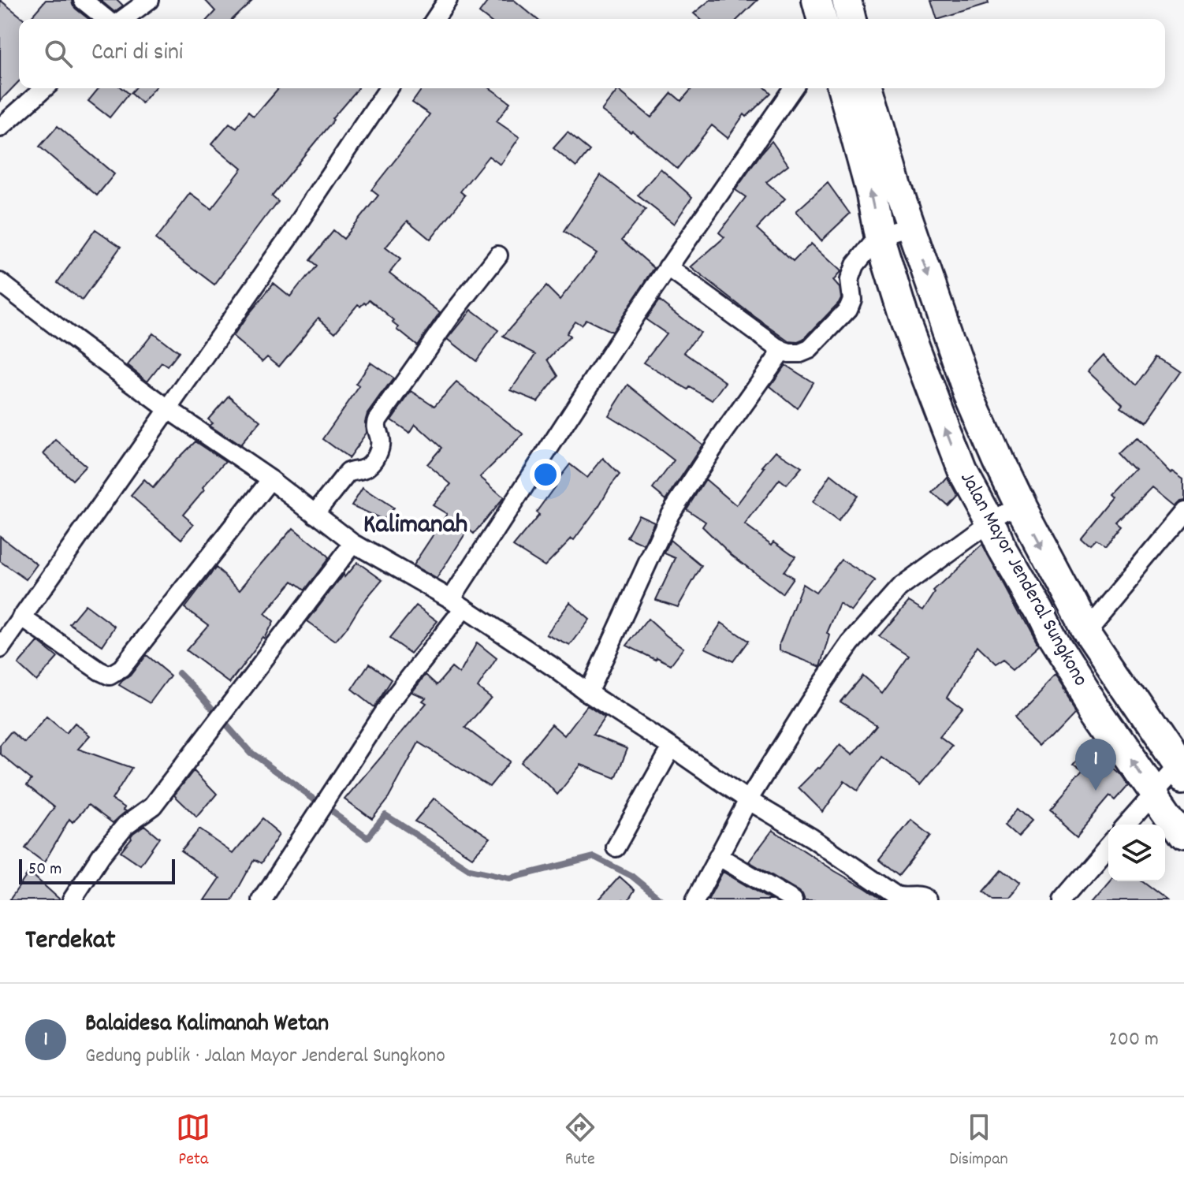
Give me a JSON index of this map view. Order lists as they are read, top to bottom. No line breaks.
{"streets":{"main road":["Jalan Mayor Jenderal Sungkono"]},"districts":["Kalimanah"],"scale_bar":"50 m","page":{"search":"Cari di sini","pins":"1","scale":"50 m","heading":"Terdekat","list":[{"mark":"1","name":"Balaidesa Kalimanah Wetan","note":"Gedung publik · Jalan Mayor Jenderal Sungkono","value":"200 m"}],"nav":["Peta","Rute","Disimpan"]}}
